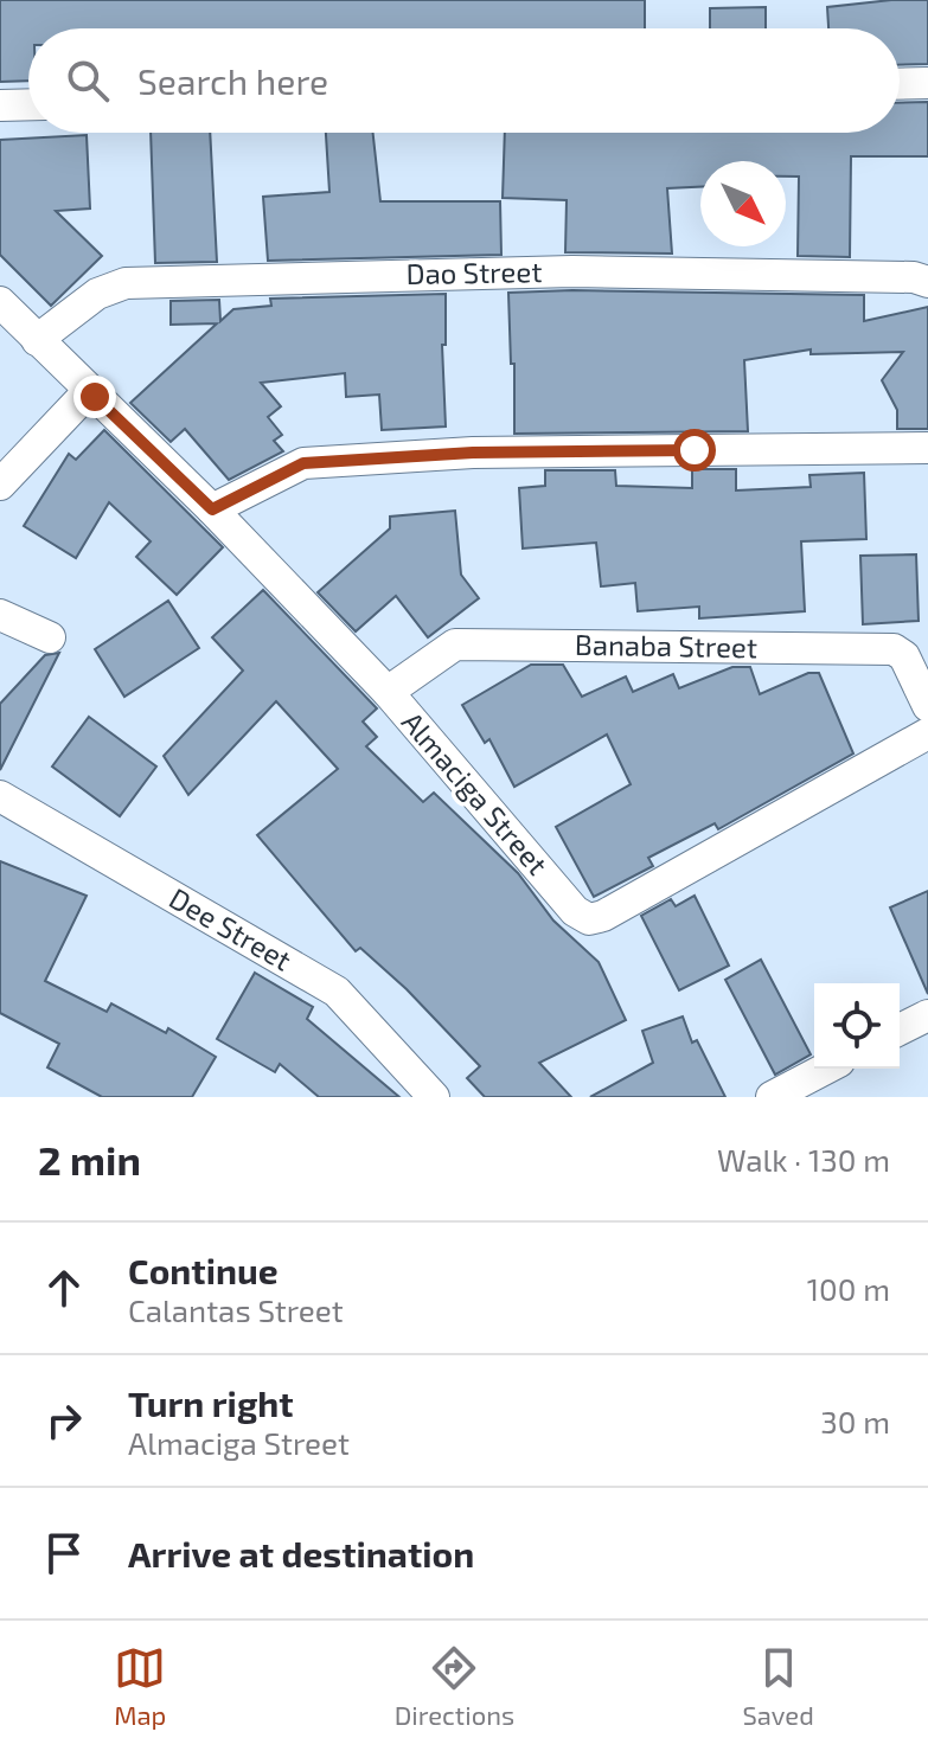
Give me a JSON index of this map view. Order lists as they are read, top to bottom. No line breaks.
{"streets":{"street":["Dao Street","Banaba Street","Almaciga Street","Dee Street"]},"crossings":[["Dao Street","Almaciga Street"],["Banaba Street","Almaciga Street"]],"north":"bottom right","page":{"search":"Search here","heading":["2 min","Walk · 130 m"],"list":[["Continue","Calantas Street","100 m"],["Turn right","Almaciga Street","30 m"],"Arrive at destination"],"nav":["Map","Directions","Saved"]}}
